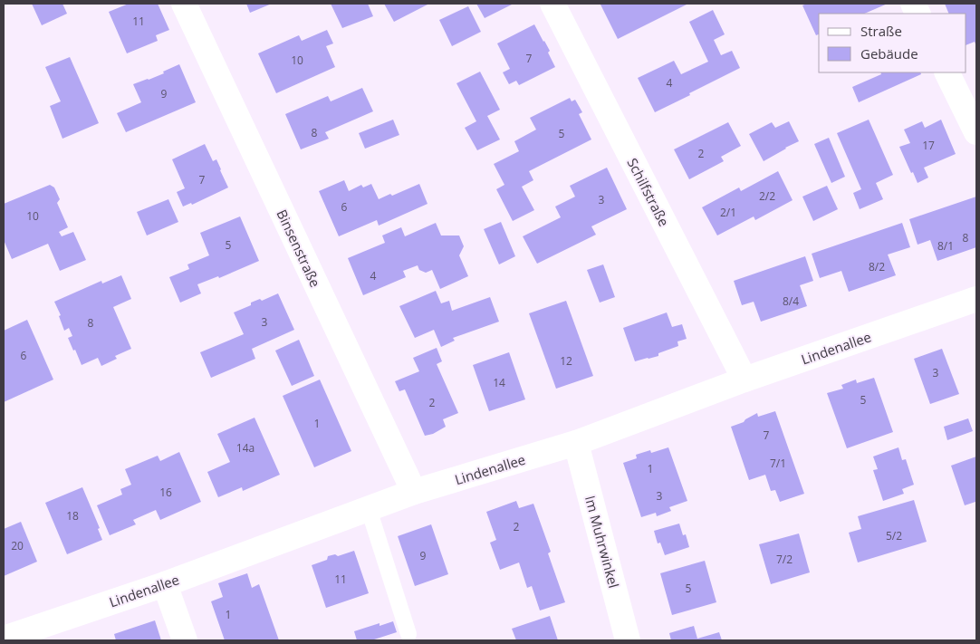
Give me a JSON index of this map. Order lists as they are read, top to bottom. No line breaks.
{"streets":{"street":["Schilfstraße","Binsenstraße","Lindenallee","Im Muhrwinkel"]},"crossings":[["Schilfstraße","Lindenallee"],["Binsenstraße","Lindenallee"],["Lindenallee","Im Muhrwinkel"]],"house_numbers":["11","7","10","4","9","8","5","17","2","7","2/2","3","6","2/1","10","8","5","8/1","8/2","4","8/4","3","8","6","12","3","14","5","2","1","7","14a","7/1","1","16","3","18","2","5/2","20","9","7/2","11","5","1"],"legend":["Straße","Gebäude"]}
